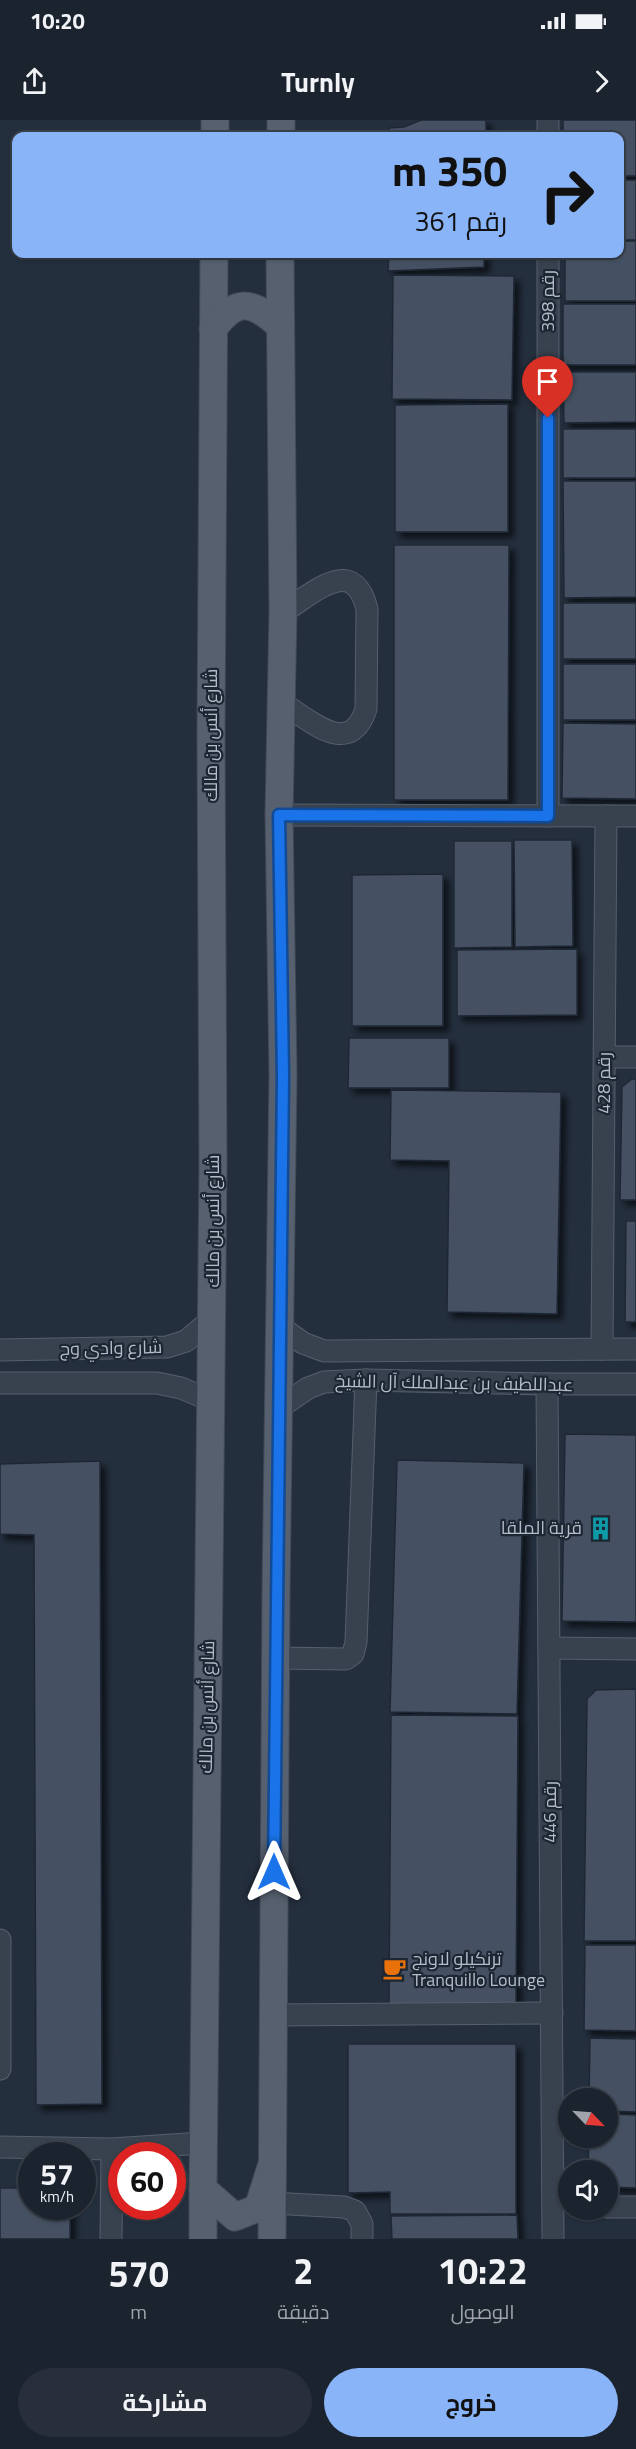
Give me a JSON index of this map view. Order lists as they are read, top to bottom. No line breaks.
{"streets":{"main road":["شارع أنس بن مالك"],"street":["رقم 398","رقم 428","شارع وادي وج","عبداللطيف بن عبدالملك آل الشيخ","رقم 446"]},"crossings":[["شارع أنس بن مالك","شارع وادي وج"],["رقم 428","عبداللطيف بن عبدالملك آل الشيخ"],["عبداللطيف بن عبدالملك آل الشيخ","رقم 446"]],"places":{"building":["قرية الملقا"],"cafe":["ترنكيلو لاونج Tranquillo Lounge"]},"north":"bottom right","page":{"status":"10:20","header":"Turnly","turn":["350 m","رقم 361"],"speed":"57 km/h","limit":"60","eta":["10:22","الوصول","2","دقيقة","570","m"],"buttons":["خروج","مشاركة"]}}
